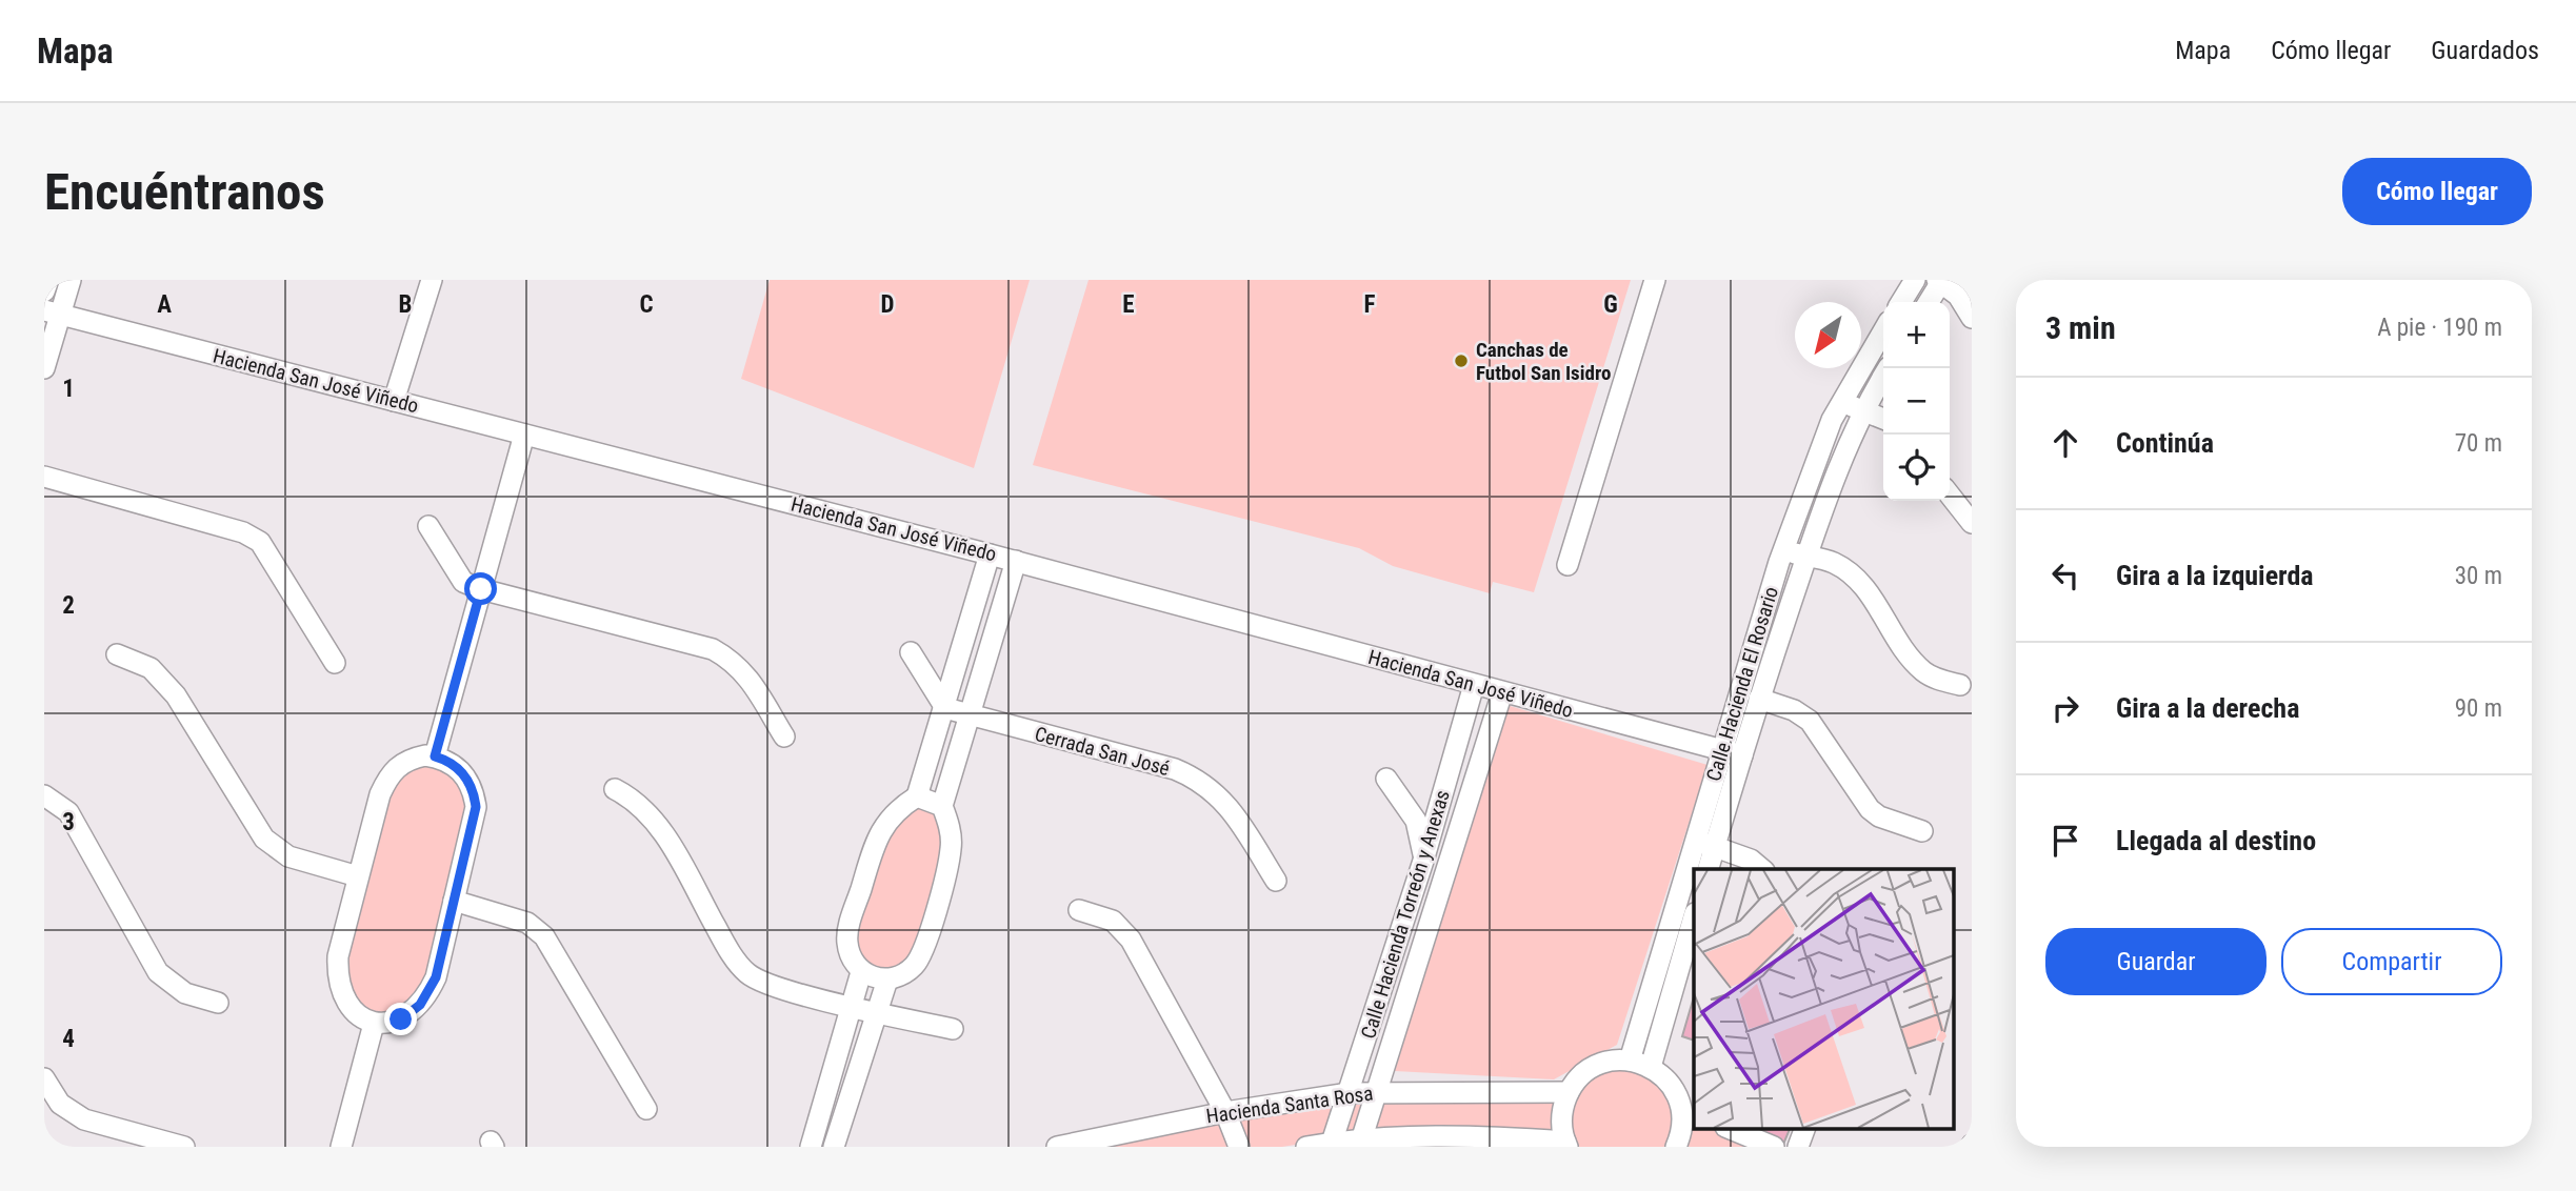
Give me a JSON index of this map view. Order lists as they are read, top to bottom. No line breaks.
{"streets":{"street":["Hacienda San José Viñedo","Calle Hacienda El Rosario","Cerrada San José","Calle Hacienda Torreón y Anexas","Hacienda Santa Rosa"]},"crossings":[["Hacienda San José Viñedo","Calle Hacienda El Rosario"],["Hacienda San José Viñedo","Calle Hacienda Torreón y Anexas"],["Calle Hacienda Torreón y Anexas","Hacienda Santa Rosa"]],"places":["Canchas de Futbol San Isidro"],"north":"bottom left","page":{"header":"Mapa","nav":["Mapa","Cómo llegar","Guardados"],"buttons":["Cómo llegar",["Guardar","Compartir"]],"title":"Encuéntranos","heading":["3 min","A pie · 190 m"],"map_buttons":["+","−"],"list":[["Continúa","70 m"],["Gira a la izquierda","30 m"],["Gira a la derecha","90 m"],"Llegada al destino"]},"grid":{"columns":["A","B","C","D","E","F","G"],"rows":["1","2","3","4"]}}
